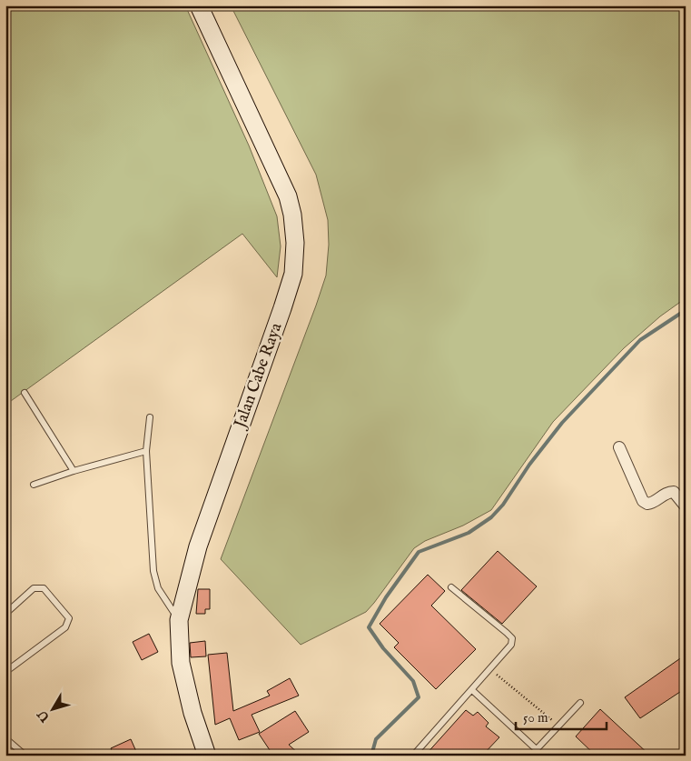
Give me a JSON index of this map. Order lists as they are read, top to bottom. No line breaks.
{"streets":{"main road":["Jalan Cabe Raya"]},"scale_bar":"50 m","north":"bottom left"}
